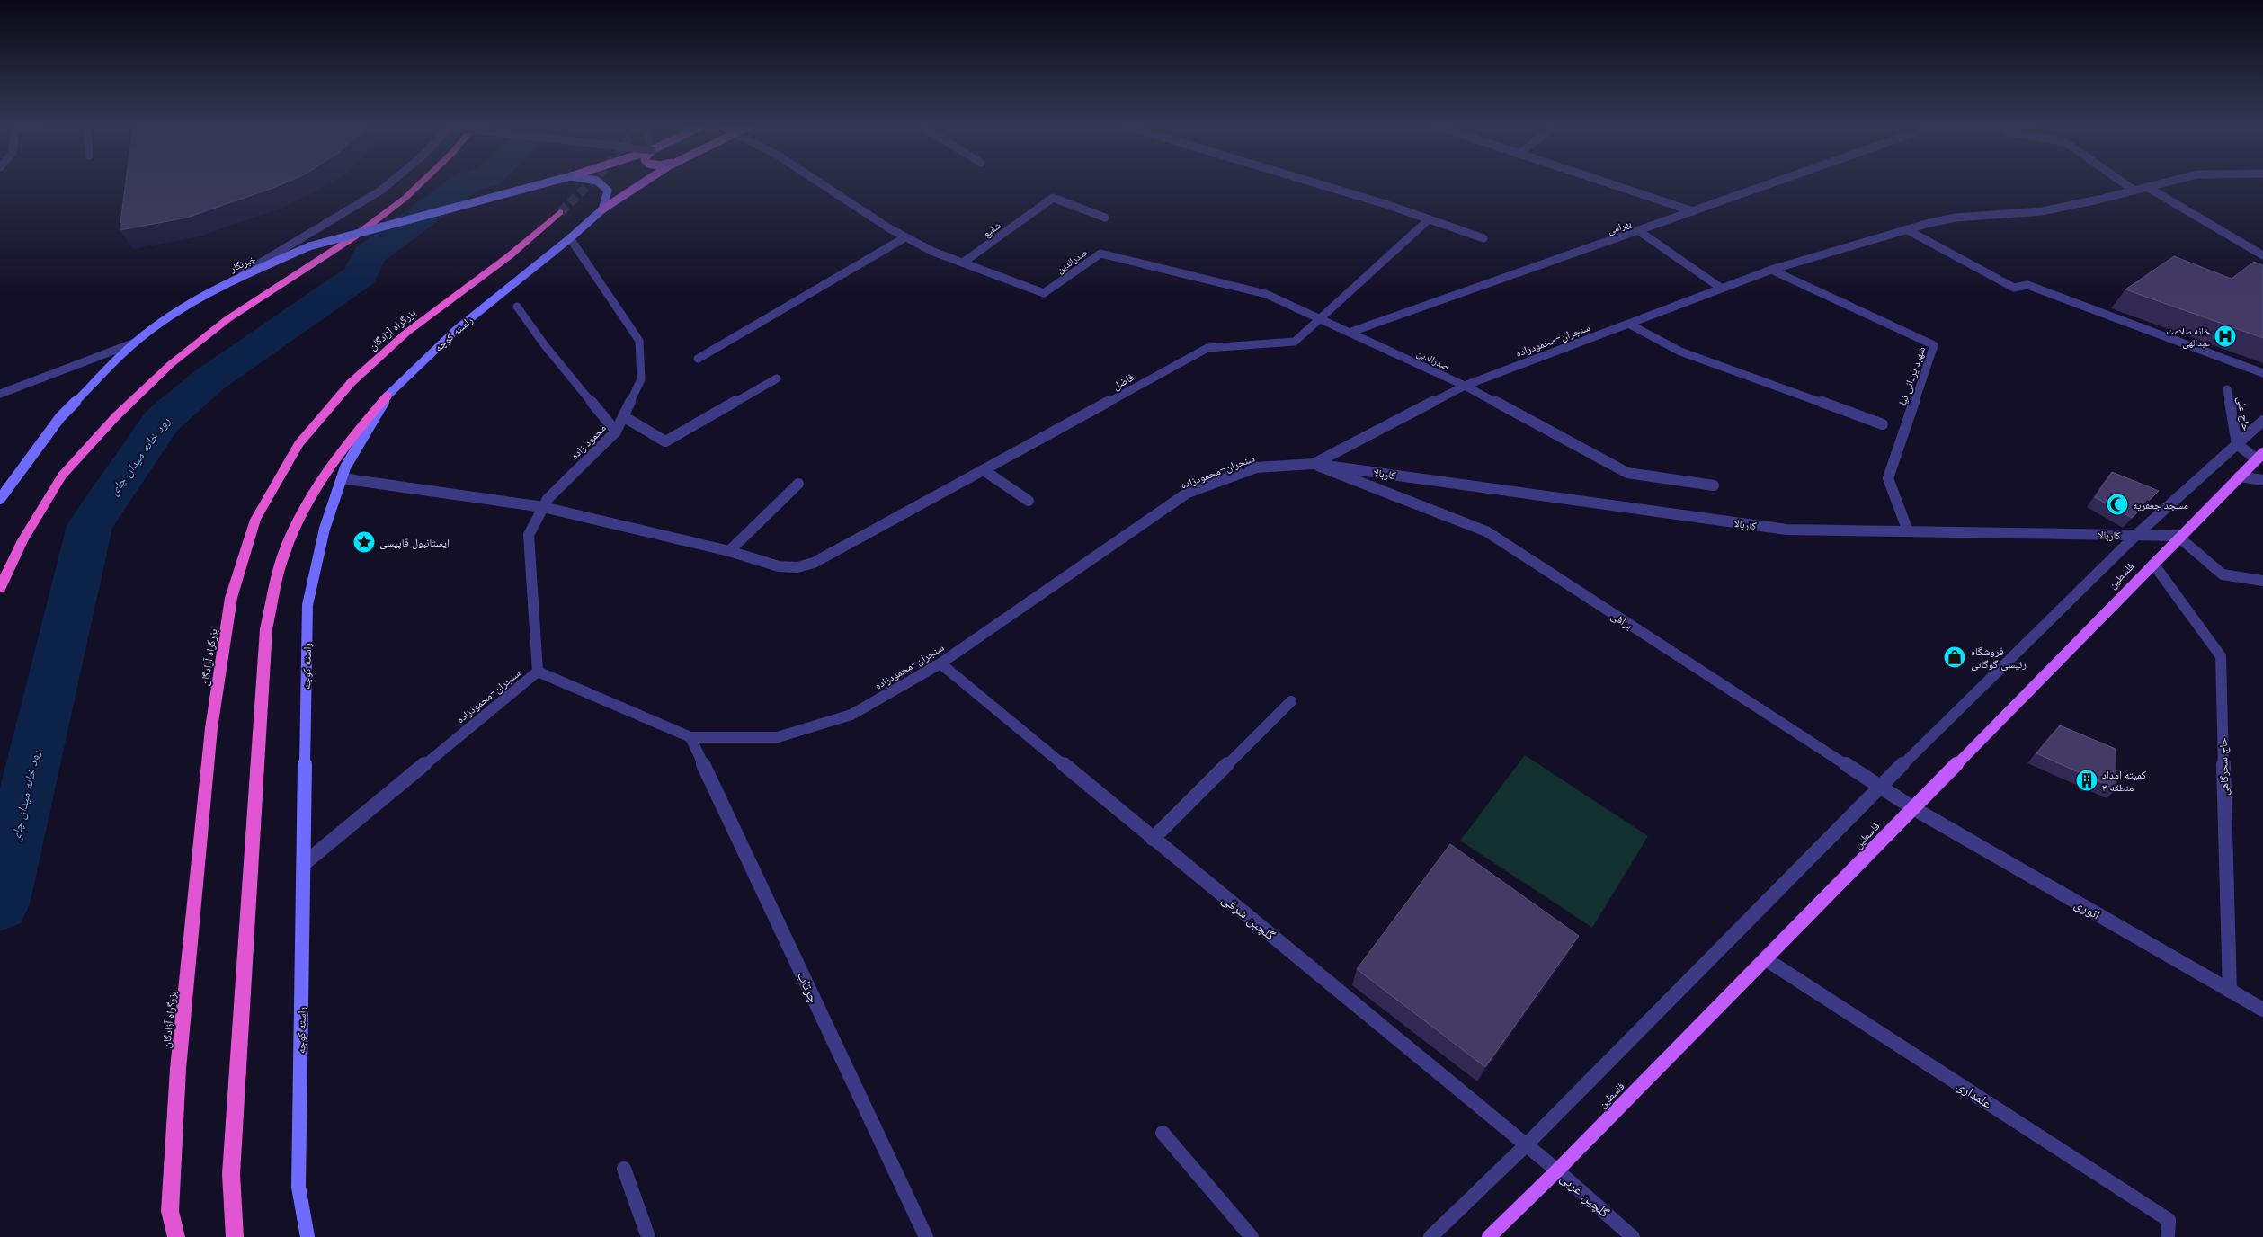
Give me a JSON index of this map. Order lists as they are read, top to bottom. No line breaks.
{"streets":{"highway":["بزرگراه آزادگان"],"main road":["خبرنگار","راسته کوچه","فلسطین"],"street":["بهرامی","شفیع","صدرالدین","سنجران-محمودزاده","شهید یزدانی نیا","فاضل","حاج علی","محمود زاده","کاربالا","یراقی","حاج سحرگاهی","انوری","گلچین شرقی","چرتاب","علمداری","گلچین غربی"]},"crossings":[["بهرامی","صدرالدین"],["شفیع","صدرالدین"],["صدرالدین","سنجران-محمودزاده"],["صدرالدین","فاضل"],["راسته کوچه","سنجران-محمودزاده"],["راسته کوچه","فاضل"],["راسته کوچه","محمود زاده"],["سنجران-محمودزاده","شهید یزدانی نیا"],["سنجران-محمودزاده","محمود زاده"],["سنجران-محمودزاده","کاربالا"],["سنجران-محمودزاده","یراقی"],["سنجران-محمودزاده","گلچین شرقی"],["سنجران-محمودزاده","چرتاب"],["شهید یزدانی نیا","کاربالا"],["فاضل","محمود زاده"],["حاج علی","فلسطین"],["کاربالا","فلسطین"],["کاربالا","یراقی"],["فلسطین","یراقی"],["فلسطین","حاج سحرگاهی"],["فلسطین","انوری"],["فلسطین","گلچین شرقی"],["فلسطین","علمداری"],["فلسطین","گلچین غربی"],["یراقی","انوری"],["حاج سحرگاهی","انوری"],["گلچین شرقی","گلچین غربی"]],"water":["رود خانه میدان چای"],"places":{"hospital":["خانه سلامت عبدالهی"],"mosque":["مسجد جعفریه"],"place":["ایستانبول قاپیسی"],"shop":["فروشگاه رئیسی گوگانی"],"building":["کمیته امداد منطقه ۳"]}}
